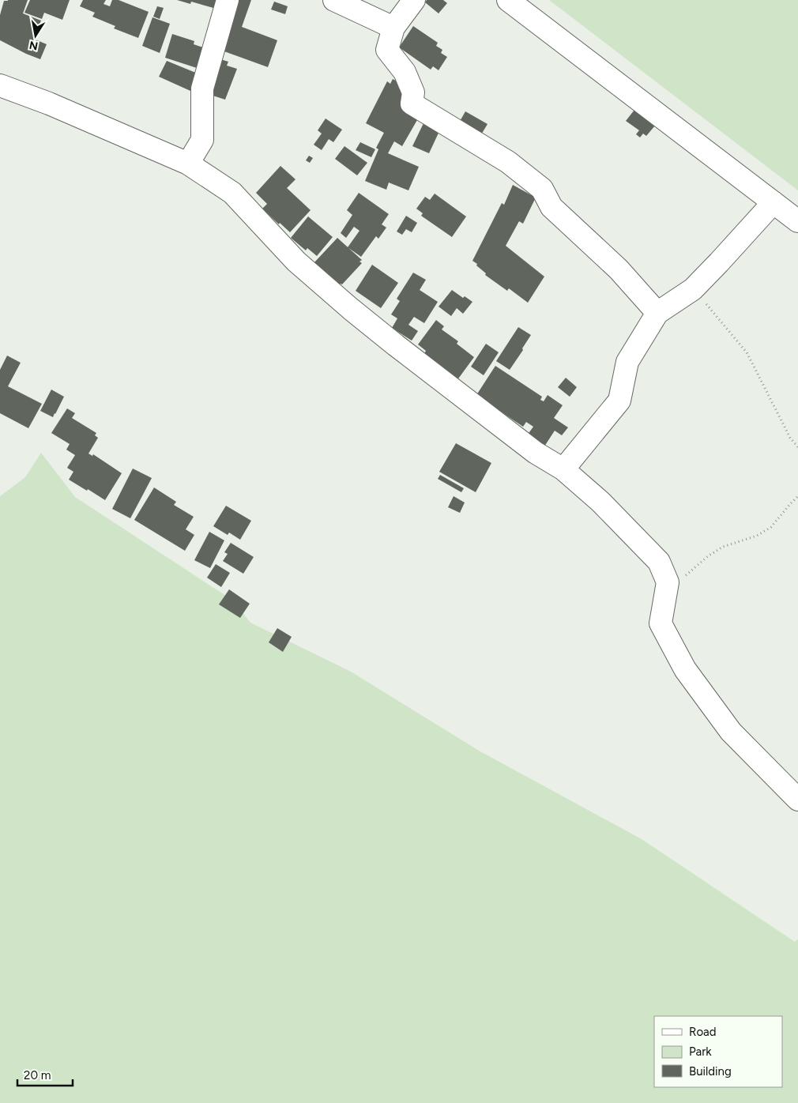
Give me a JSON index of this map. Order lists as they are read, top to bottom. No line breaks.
{"legend":["Road","Park","Building"],"scale_bar":"20 m","north":"bottom"}
